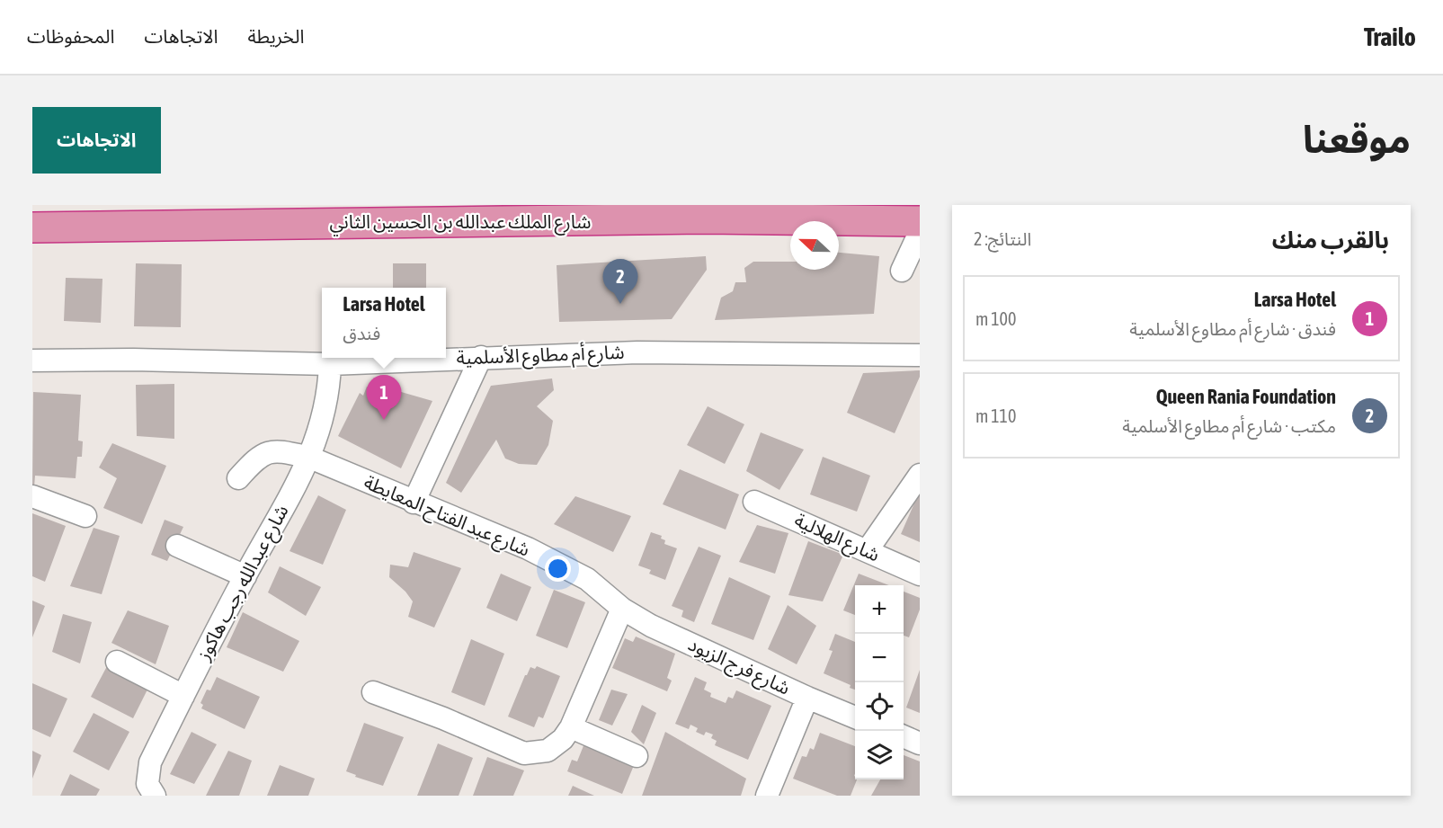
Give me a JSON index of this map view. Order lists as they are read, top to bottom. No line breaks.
{"streets":{"highway":["شارع الملك عبدالله بن الحسين الثاني"],"street":["شارع أم مطاوع الأسلمية","شارع عبد الفتاح المعايطة","شارع الهلالية","شارع عبدالله رجب هاكوز","شارع فرج الزيود"]},"crossings":[["شارع أم مطاوع الأسلمية","شارع عبدالله رجب هاكوز"],["شارع عبد الفتاح المعايطة","شارع عبدالله رجب هاكوز"],["شارع عبد الفتاح المعايطة","شارع فرج الزيود"]],"north":"left","page":{"header":"Trailo","nav":["الخريطة","الاتجاهات","المحفوظات"],"title":"موقعنا","buttons":"الاتجاهات","heading":["بالقرب منك","النتائج: 2"],"pins":["2","1"],"list":[{"mark":"1","name":"Larsa Hotel","note":"فندق · شارع أم مطاوع الأسلمية","value":"100 m"},{"mark":"2","name":"Queen Rania Foundation","note":"مكتب · شارع أم مطاوع الأسلمية","value":"110 m"}],"popup":["Larsa Hotel","فندق"],"map_buttons":["+","−"]}}
